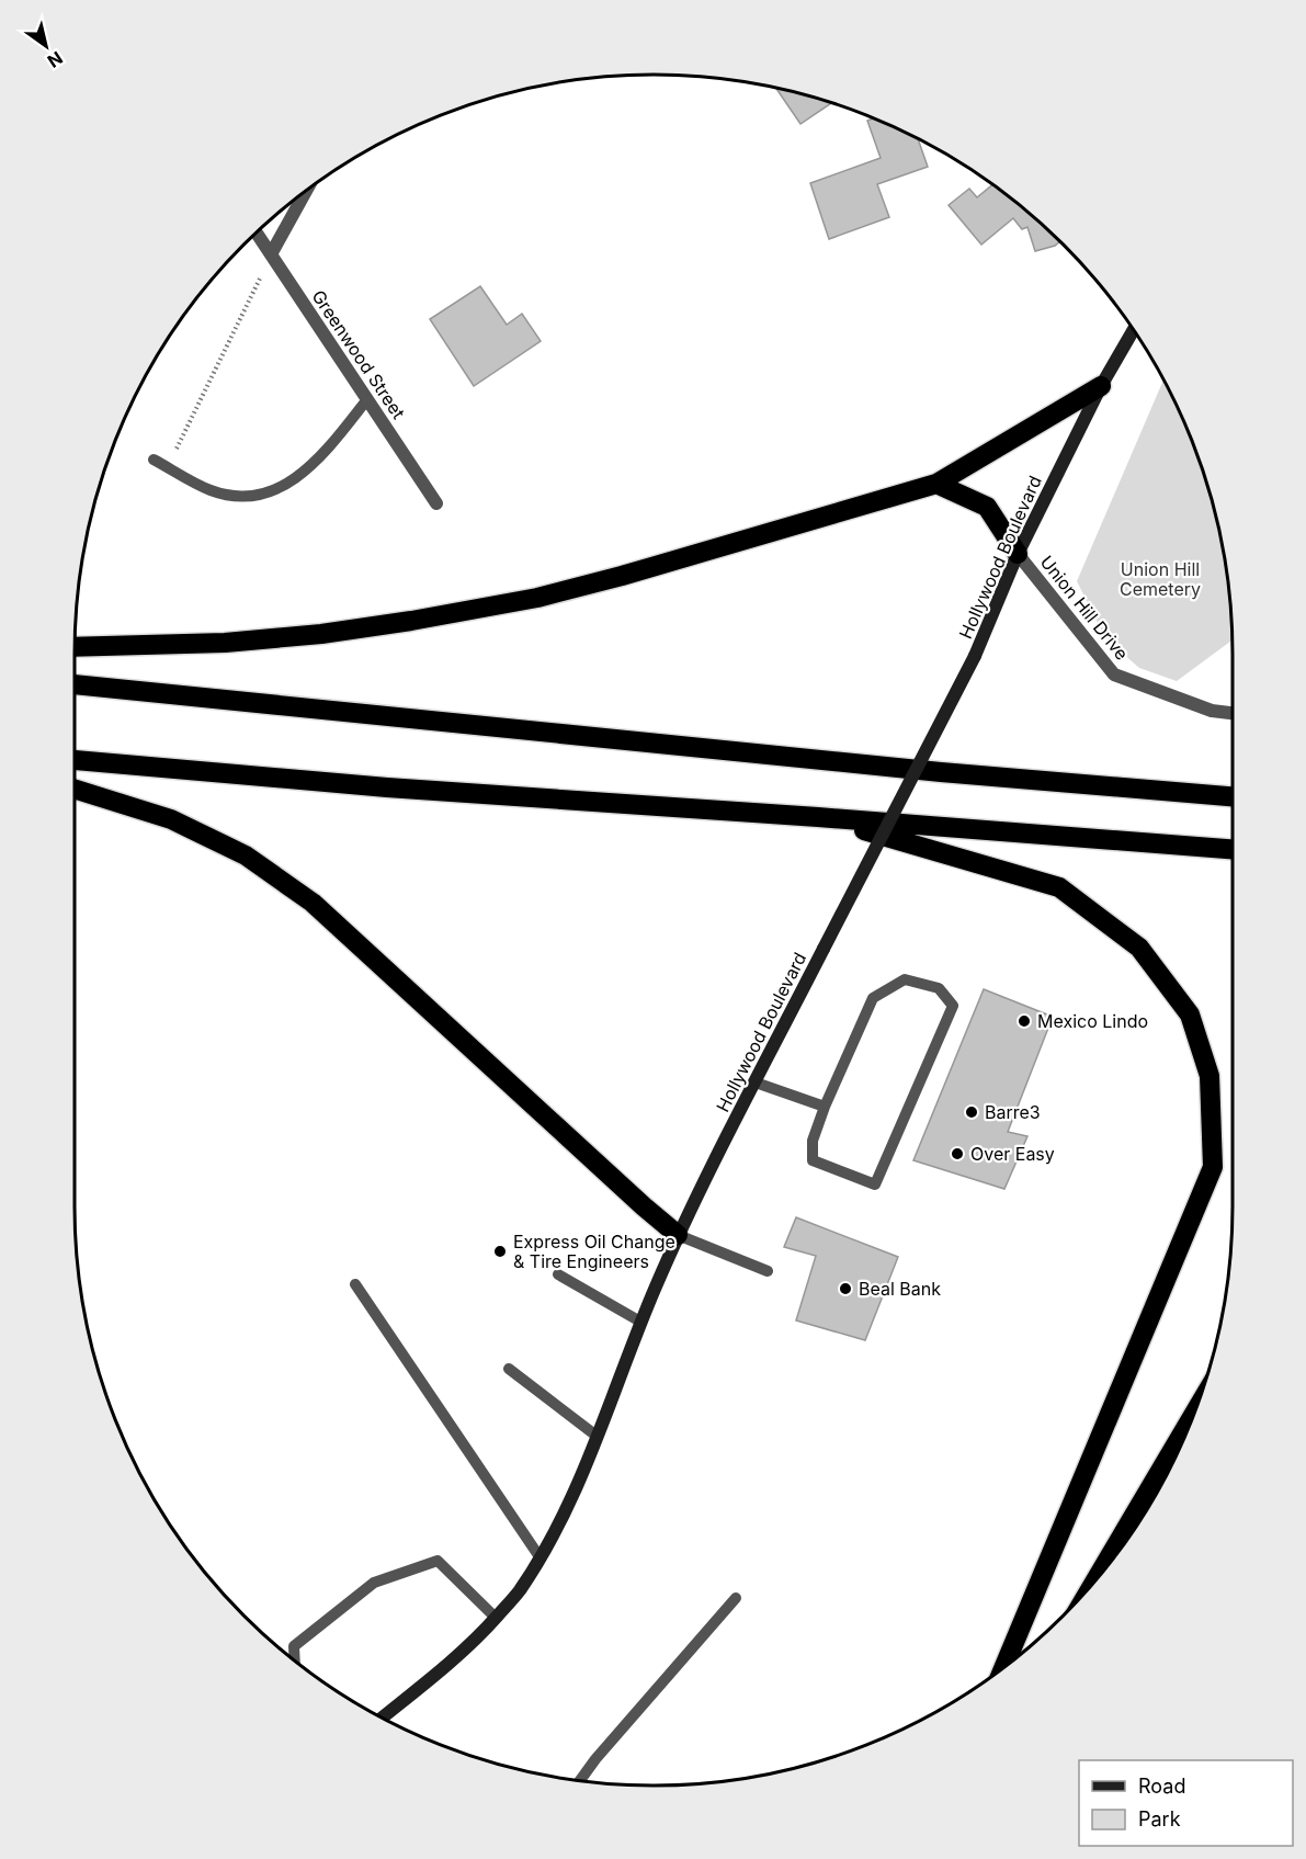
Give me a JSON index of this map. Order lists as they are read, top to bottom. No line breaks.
{"streets":{"main road":["Hollywood Boulevard"],"street":["Greenwood Street","Union Hill Drive"]},"crossings":[["Hollywood Boulevard","Union Hill Drive"]],"parks":["Union Hill Cemetery"],"places":["Mexico Lindo","Barre3","Over Easy","Express Oil Change & Tire Engineers","Beal Bank"],"legend":["Road","Park"],"north":"bottom right"}
